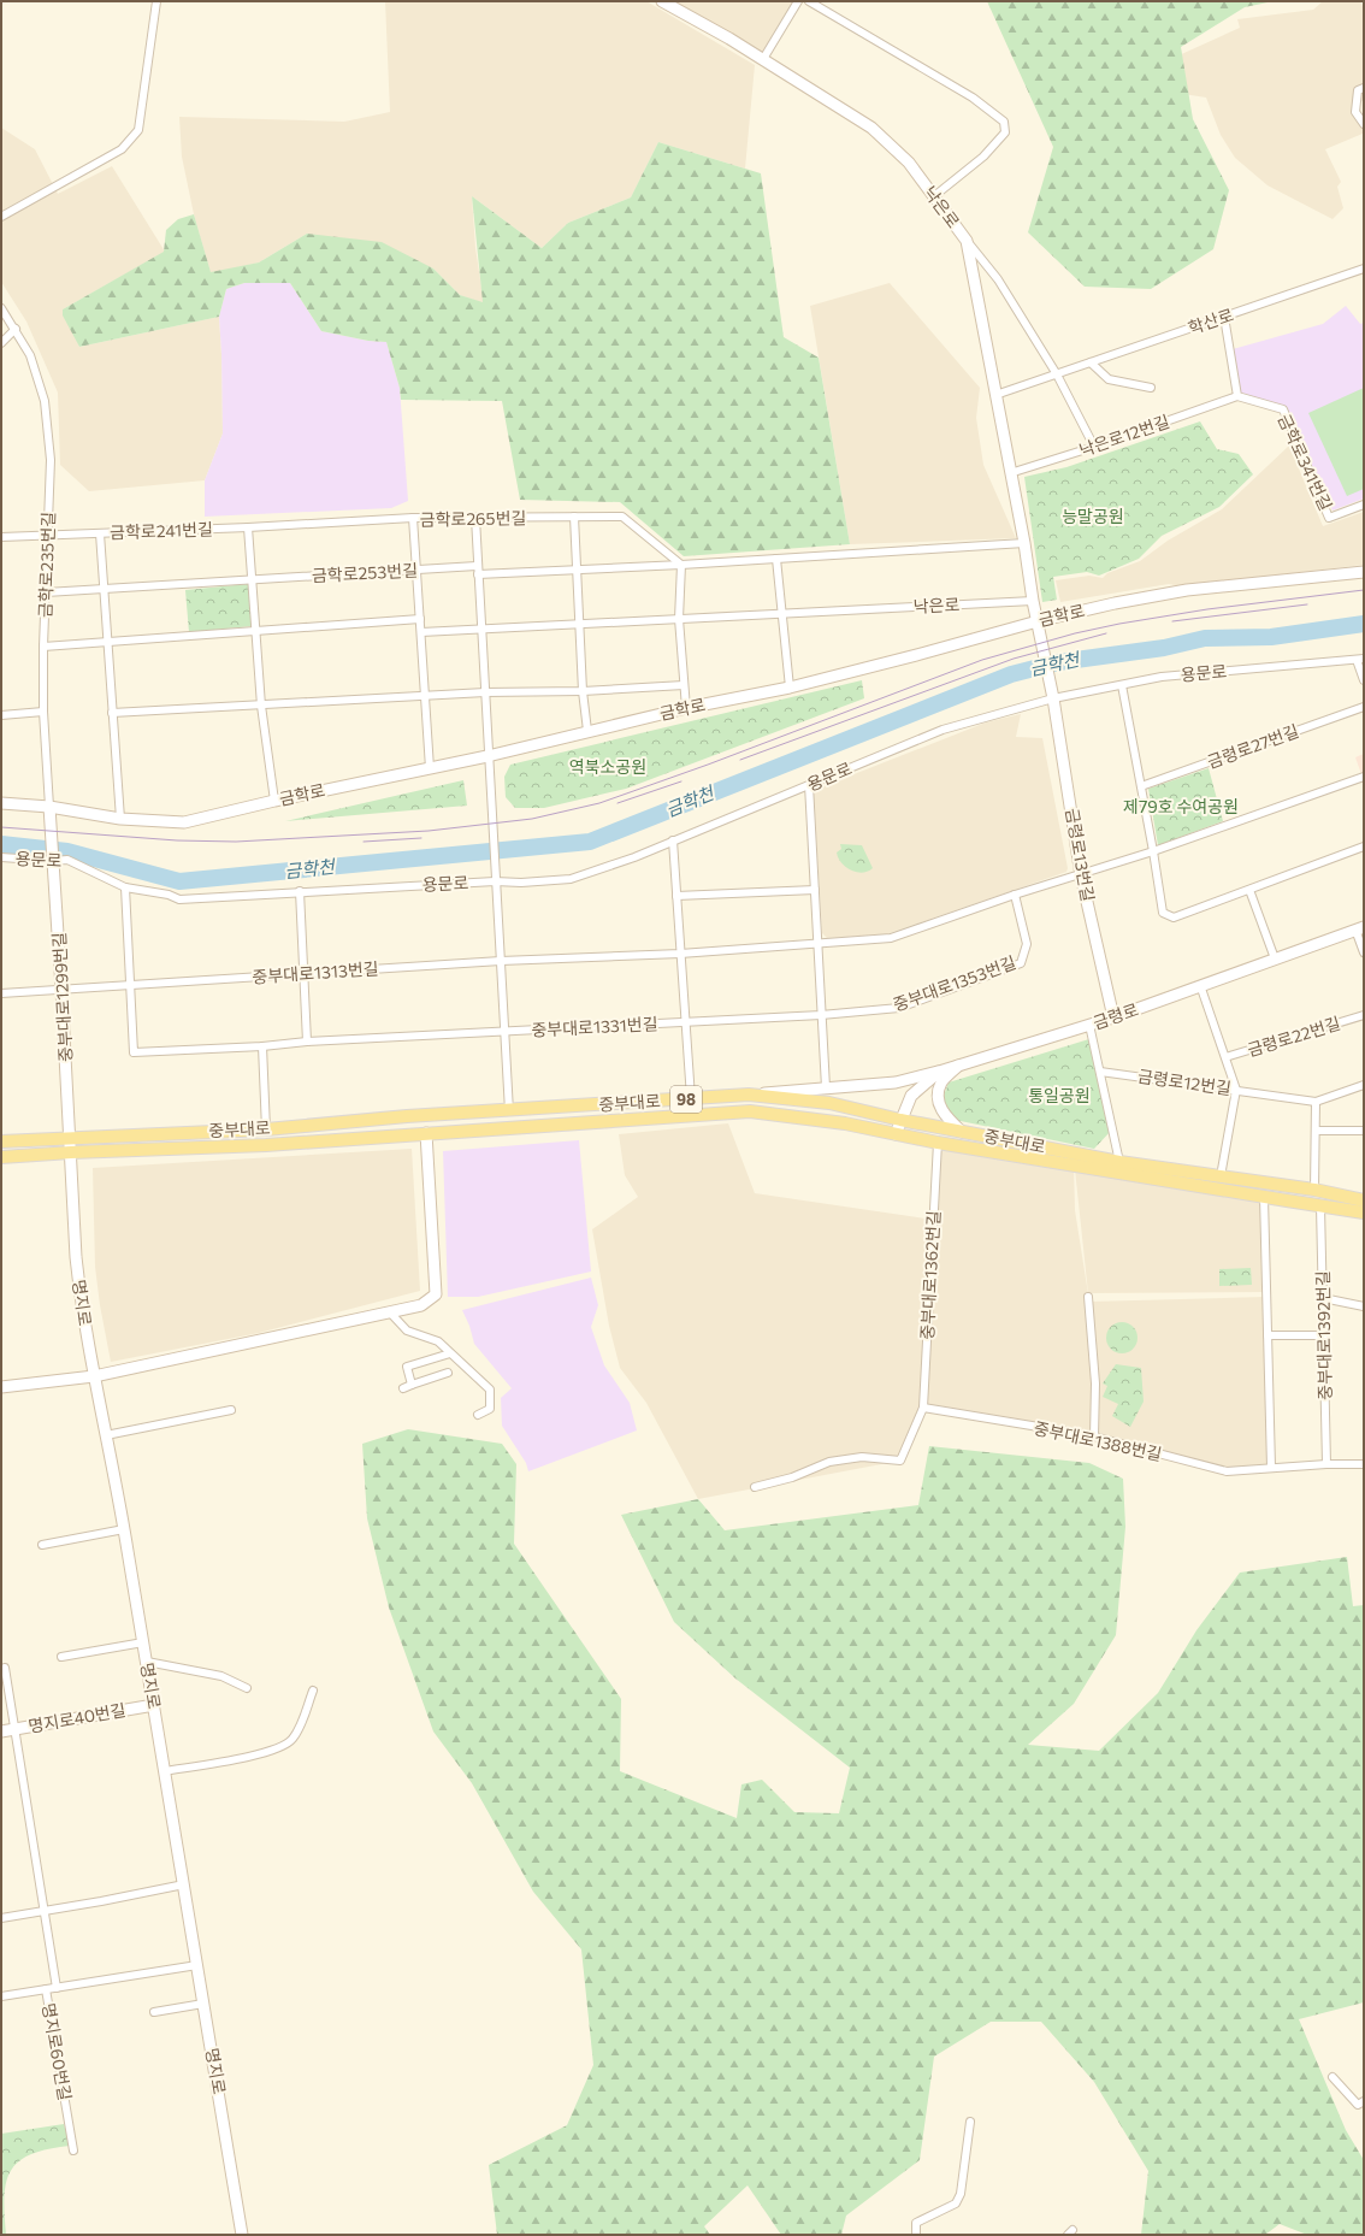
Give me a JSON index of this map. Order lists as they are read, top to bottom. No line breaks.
{"streets":{"main road":["낙은로","금학로","금령로13번길","중부대로1299번길","금령로","98","중부대로","명지로","명지로40번길"],"street":["학산로","낙은로12번길","금학로341번길","금학로265번길","금학로241번길","금학로235번길","금학로253번길","용문로","금령로27번길","중부대로1313번길","중부대로1353번길","중부대로1331번길","금령로22번길","금령로12번길","중부대로1362번길","중부대로1392번길","중부대로1388번길","명지로60번길"]},"crossings":[["낙은로","학산로"],["낙은로","낙은로12번길"],["낙은로","금학로265번길"],["낙은로","금학로"],["낙은로","금령로13번길"],["낙은로12번길","금학로341번길"],["금학로265번길","금학로253번길"],["금학로265번길","금학로"],["금학로241번길","금학로"],["금학로235번길","금학로"],["금학로235번길","중부대로1299번길"],["금학로","금령로13번길"],["금학로","중부대로1299번길"],["용문로","금령로13번길"],["용문로","중부대로1299번길"],["금령로13번길","금령로"],["중부대로1313번길","중부대로1299번길"],["중부대로1353번길","중부대로1331번길"],["중부대로1299번길","중부대로"],["중부대로1299번길","명지로"],["금령로","금령로22번길"],["금령로","중부대로"],["금령로22번길","금령로12번길"],["중부대로","중부대로1362번길"],["중부대로","명지로"],["중부대로","중부대로1392번길"],["중부대로1362번길","중부대로1388번길"],["명지로","명지로40번길"],["명지로","명지로60번길"],["중부대로1392번길","중부대로1388번길"]],"water":["금학천"],"parks":["능말공원","역북소공원","제79호 수여공원","통일공원"]}
